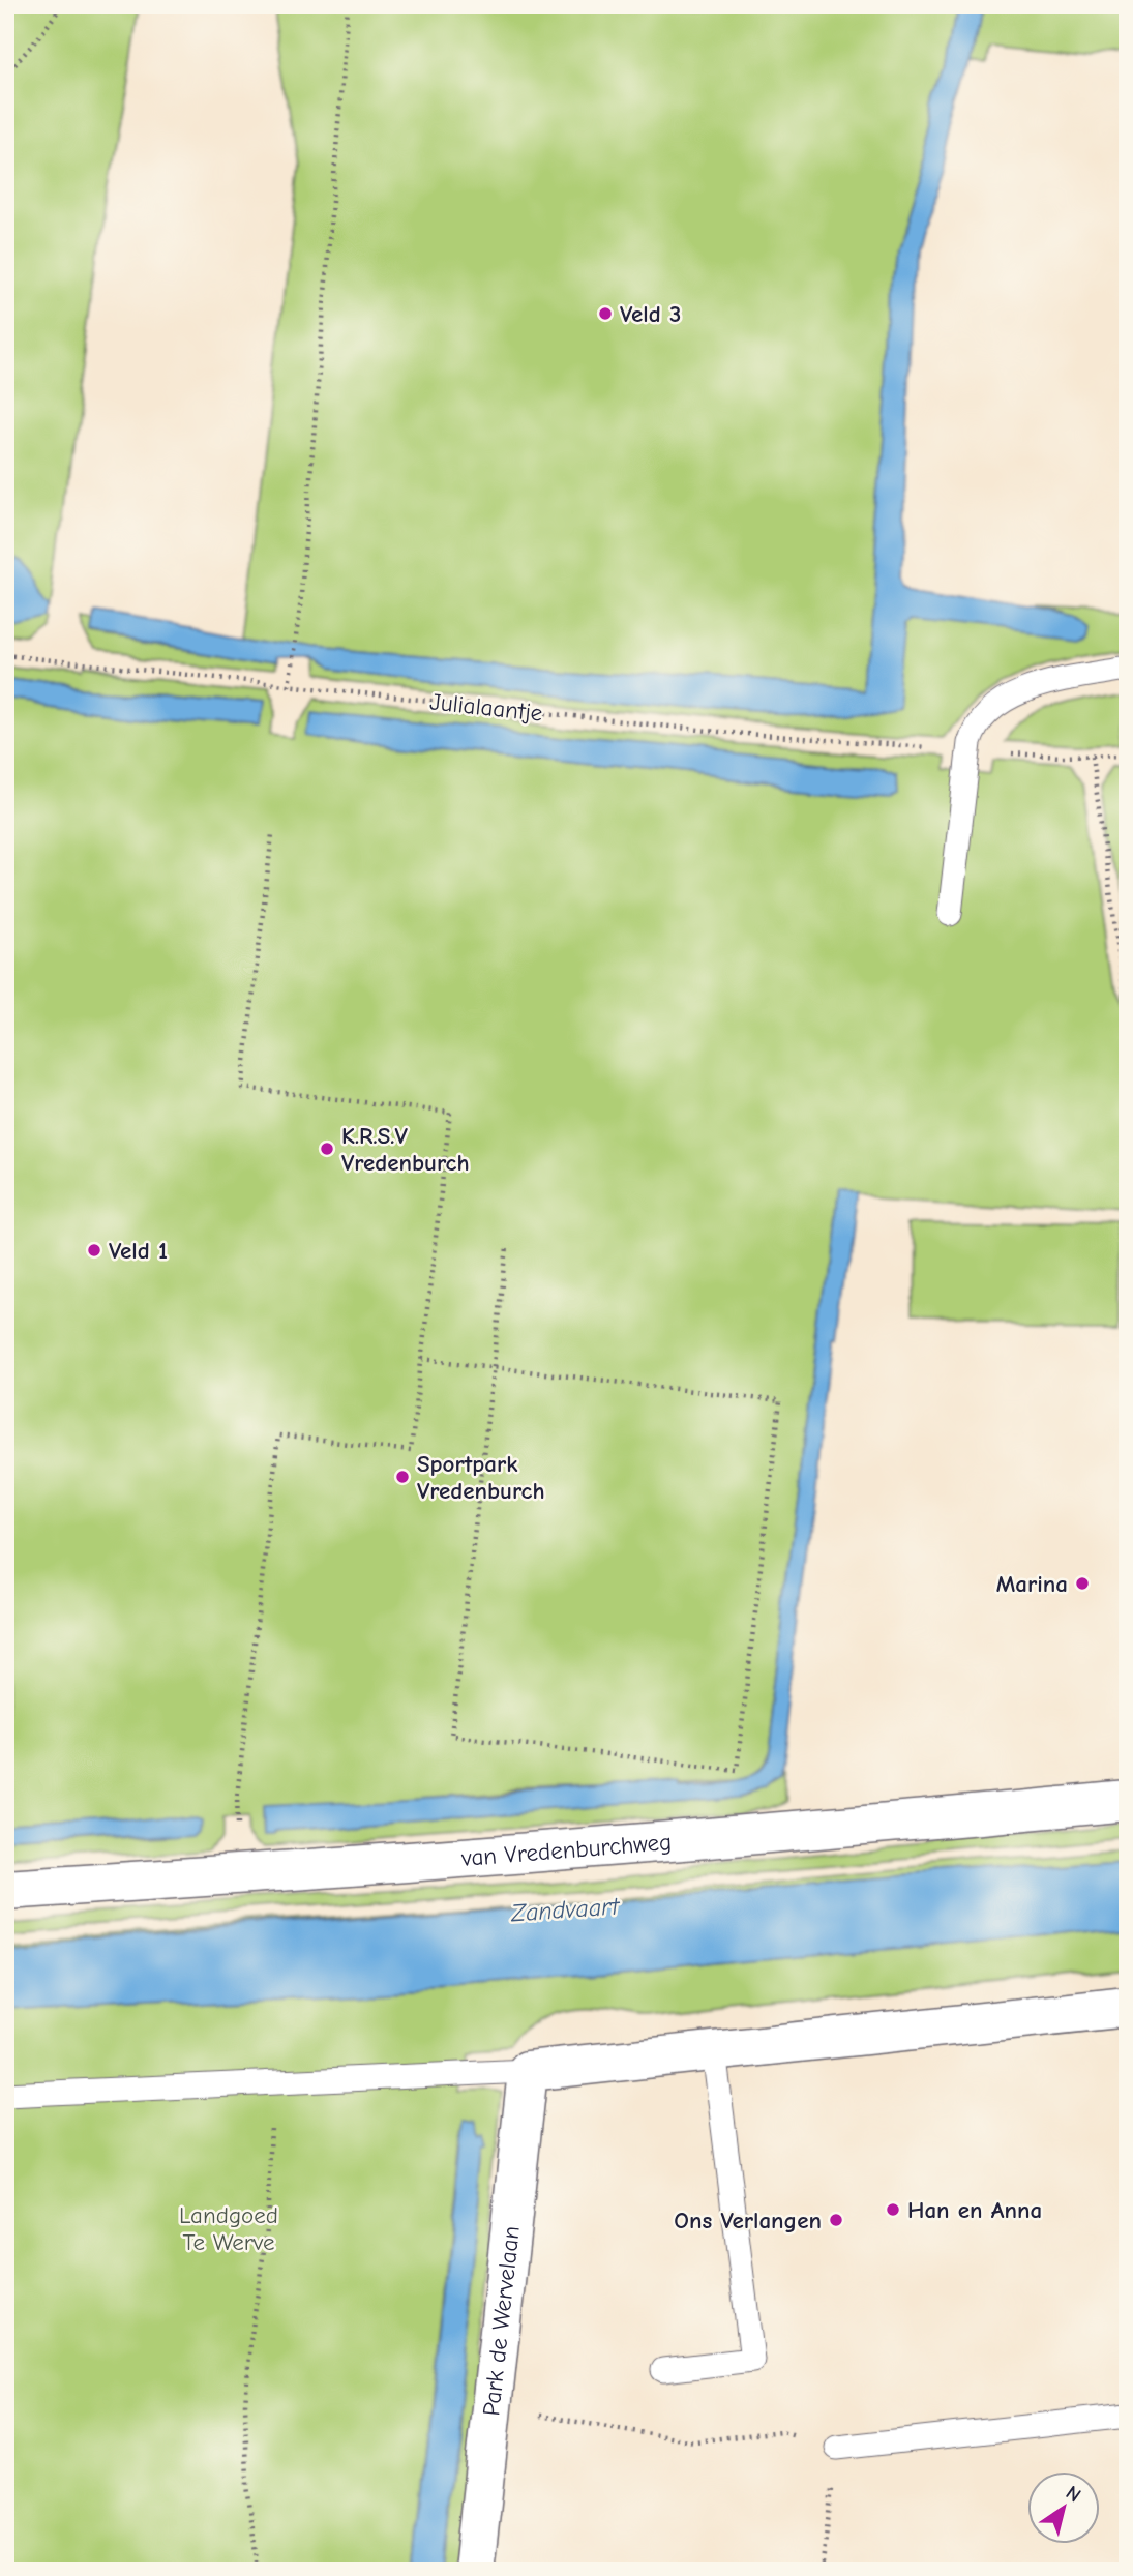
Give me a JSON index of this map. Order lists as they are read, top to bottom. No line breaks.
{"streets":{"street":["van Vredenburchweg","Park de Wervelaan"],"path":["Julialaantje"]},"water":["Zandvaart"],"parks":["Landgoed Te Werve"],"places":["Veld 3","K.R.S.V Vredenburch","Veld 1","Sportpark Vredenburch","Marina","Han en Anna","Ons Verlangen"],"north":"top right"}
